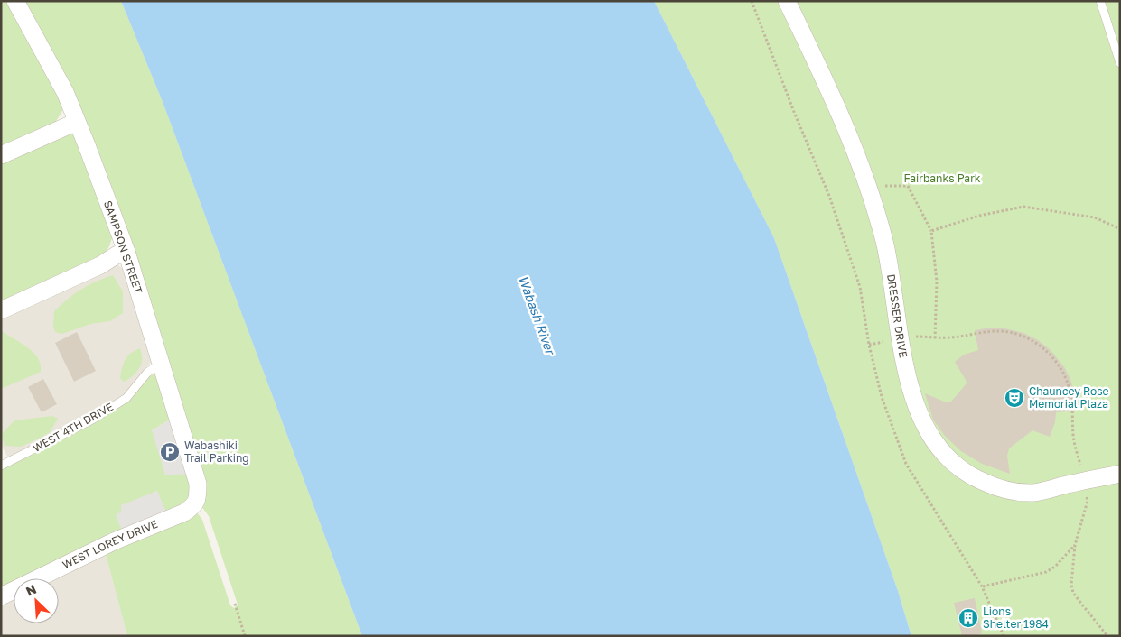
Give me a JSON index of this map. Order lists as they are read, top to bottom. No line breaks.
{"streets":{"street":["SAMPSON STREET","DRESSER DRIVE","WEST LOREY DRIVE"],"lane":["WEST 4TH DRIVE"]},"crossings":[["SAMPSON STREET","WEST 4TH DRIVE"],["SAMPSON STREET","WEST LOREY DRIVE"]],"water":["Wabash River"],"parks":["Fairbanks Park"],"places":{"theatre":["Chauncey Rose Memorial Plaza"],"parking":["Wabashiki Trail Parking"],"building":["Lions Shelter 1984"]},"north":"top left"}
